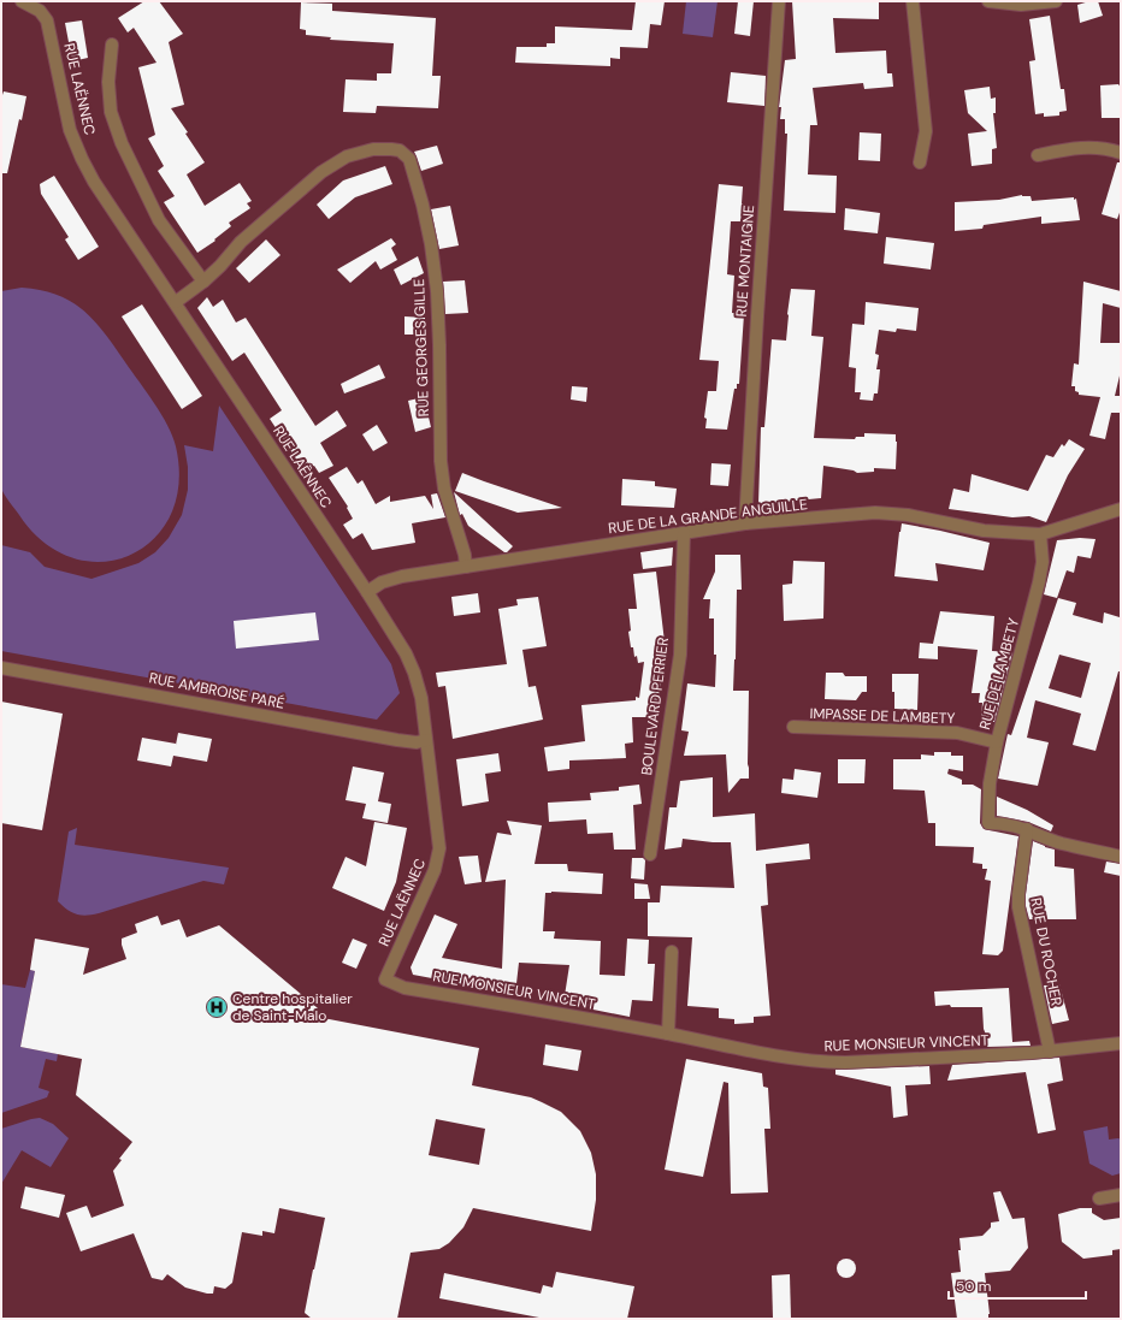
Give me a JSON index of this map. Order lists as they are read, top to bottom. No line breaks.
{"streets":{"street":["RUE LAËNNEC","RUE MONTAIGNE","RUE GEORGES GILLE","RUE DE LA GRANDE ANGUILLE","RUE DE LAMBETY","RUE AMBROISE PARÉ","BOULEVARD PERRIER","IMPASSE DE LAMBETY","RUE DU ROCHER","RUE MONSIEUR VINCENT"]},"crossings":[["RUE LAËNNEC","RUE GEORGES GILLE"],["RUE LAËNNEC","RUE DE LA GRANDE ANGUILLE"],["RUE LAËNNEC","RUE AMBROISE PARÉ"],["RUE LAËNNEC","RUE MONSIEUR VINCENT"],["RUE MONTAIGNE","RUE DE LA GRANDE ANGUILLE"],["RUE GEORGES GILLE","RUE DE LA GRANDE ANGUILLE"],["RUE DE LA GRANDE ANGUILLE","RUE DE LAMBETY"],["RUE DE LA GRANDE ANGUILLE","BOULEVARD PERRIER"],["RUE DE LAMBETY","IMPASSE DE LAMBETY"],["RUE DE LAMBETY","RUE DU ROCHER"],["RUE DU ROCHER","RUE MONSIEUR VINCENT"]],"places":{"hospital":["Centre hospitalier de Saint-Malo"]},"scale_bar":"50 m"}
